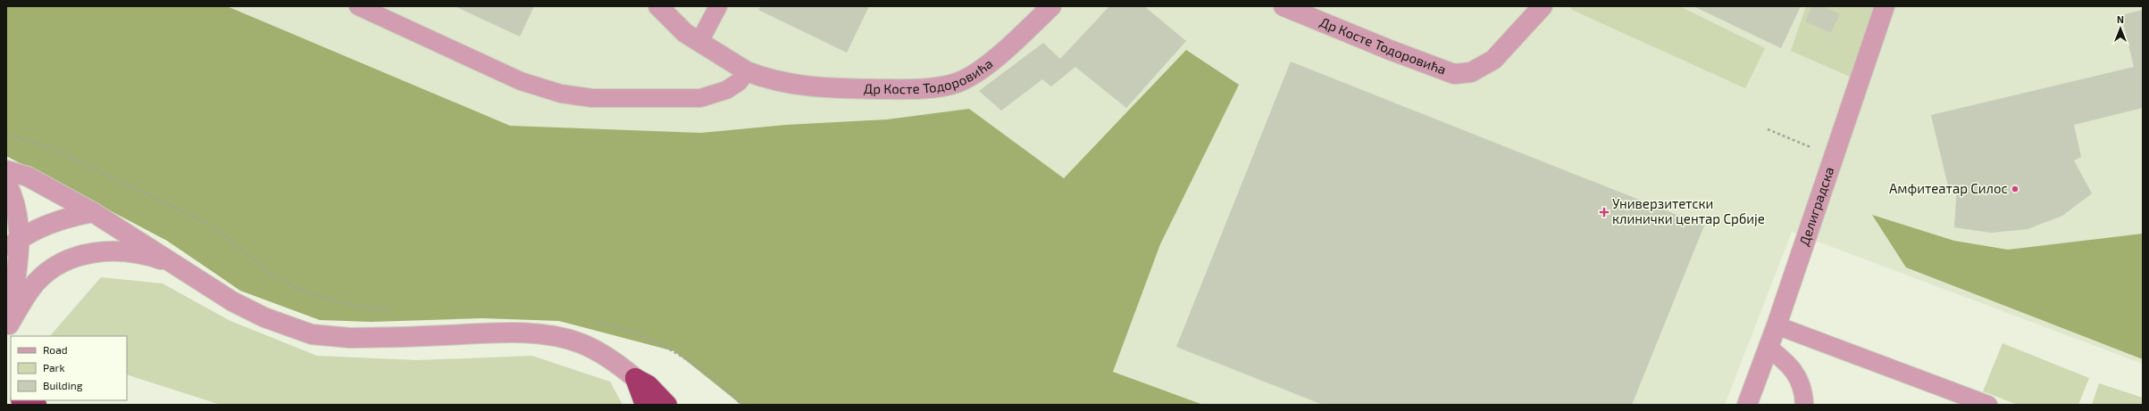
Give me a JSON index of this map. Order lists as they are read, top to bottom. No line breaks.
{"streets":{"street":["Др Косте Тодоровића","Делиградска"]},"places":{"other":["Амфитеатар Силос"],"health":["Универзитетски клинички центар Србије"]},"legend":["Road","Park","Building"],"north":"top"}
